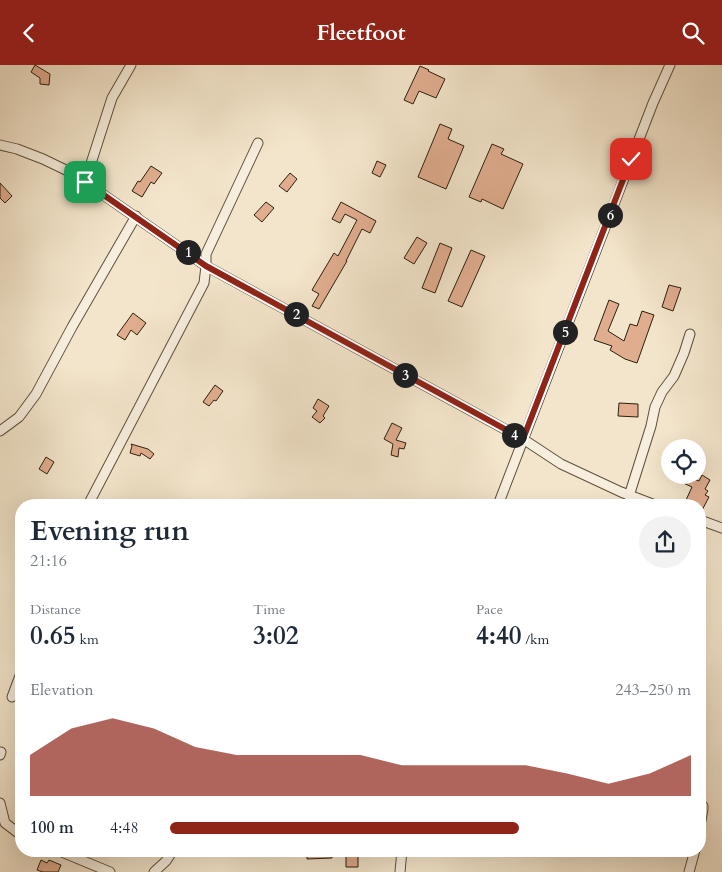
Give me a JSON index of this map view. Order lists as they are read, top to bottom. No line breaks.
{"page":{"header":"Fleetfoot","pins":["6","1","2","5","3","4"],"heading":["Evening run","21:16"],"stats":[["Distance","0.65 km"],["Time","3:02"],["Pace","4:40 /km"]],"chart":["Elevation","243–250 m"],"list":[{"name":"100 m","note":"4:48"}]}}
